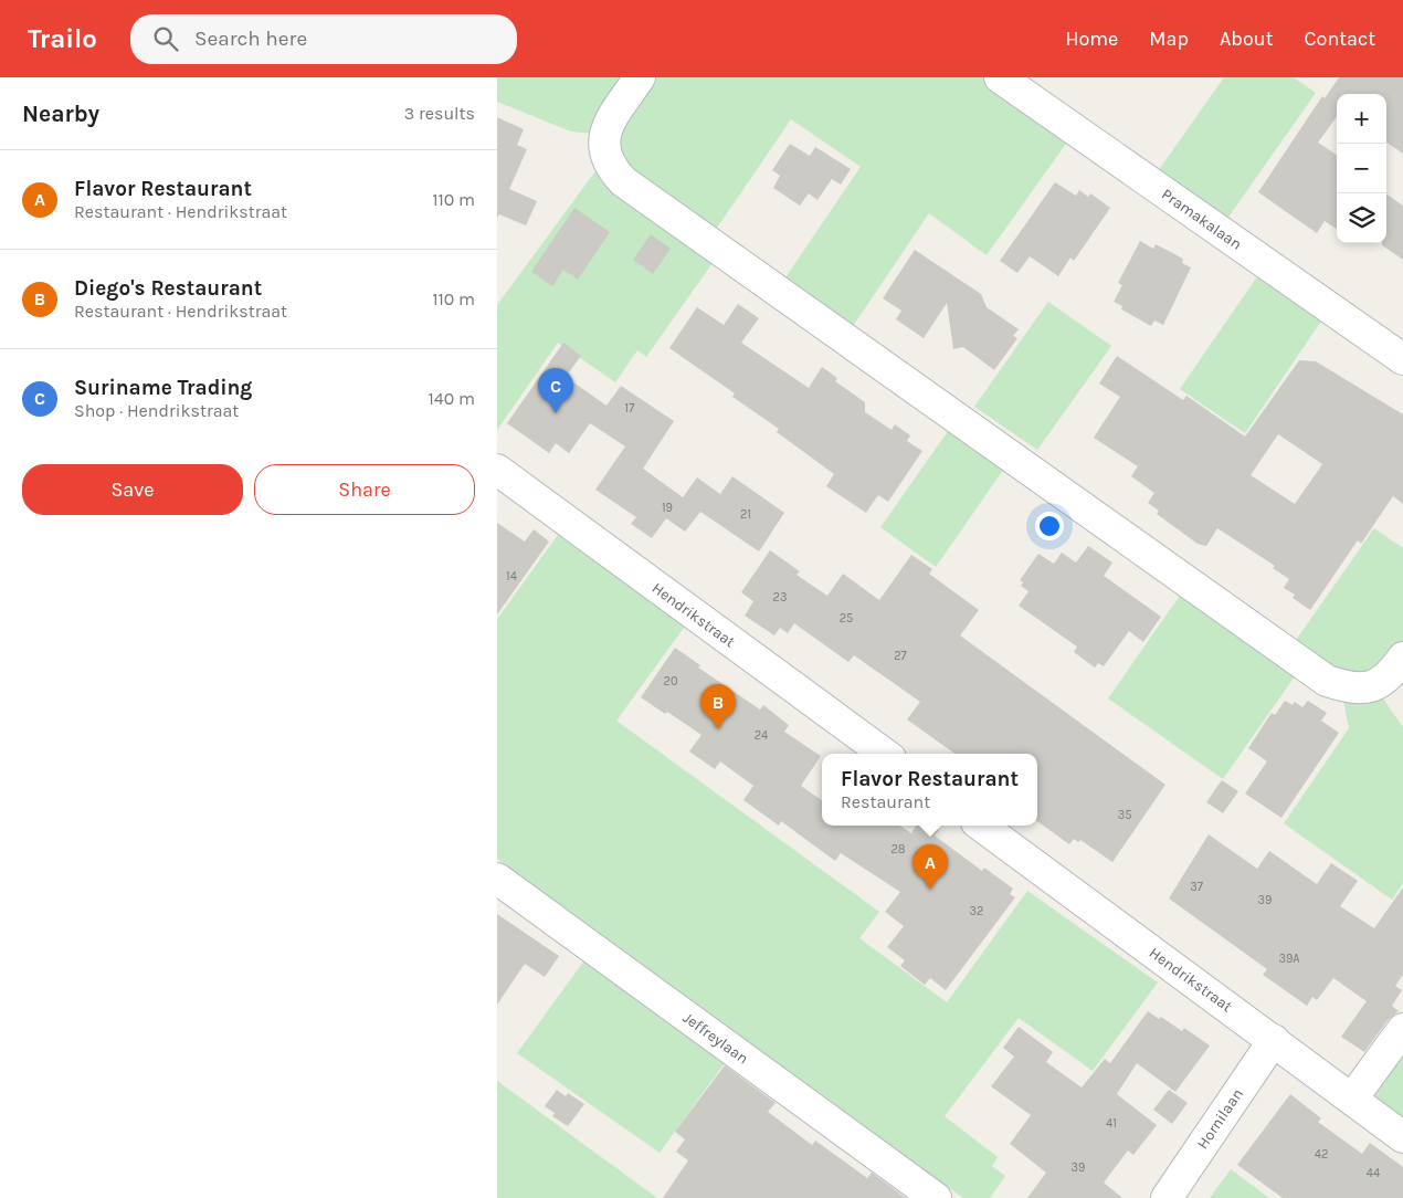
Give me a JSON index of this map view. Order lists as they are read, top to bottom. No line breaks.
{"streets":{"street":["Pramakalaan","Hendrikstraat","Jeffreylaan","Hornilaan"]},"crossings":[["Hendrikstraat","Hornilaan"]],"house_numbers":["17","19","21","14","23","25","27","20","24","35","28","37","39","32","39A","41","42","39","44"],"page":{"header":"Trailo","search":"Search here","nav":["Home","Map","About","Contact"],"heading":["Nearby","3 results"],"map_buttons":["+","−"],"list":[{"mark":"A","name":"Flavor Restaurant","note":"Restaurant · Hendrikstraat","value":"110 m"},{"mark":"B","name":"Diego's Restaurant","note":"Restaurant · Hendrikstraat","value":"110 m"},{"mark":"C","name":"Suriname Trading","note":"Shop · Hendrikstraat","value":"140 m"}],"pins":["C","B","A"],"buttons":["Save","Share"],"popup":["Flavor Restaurant","Restaurant"]}}
